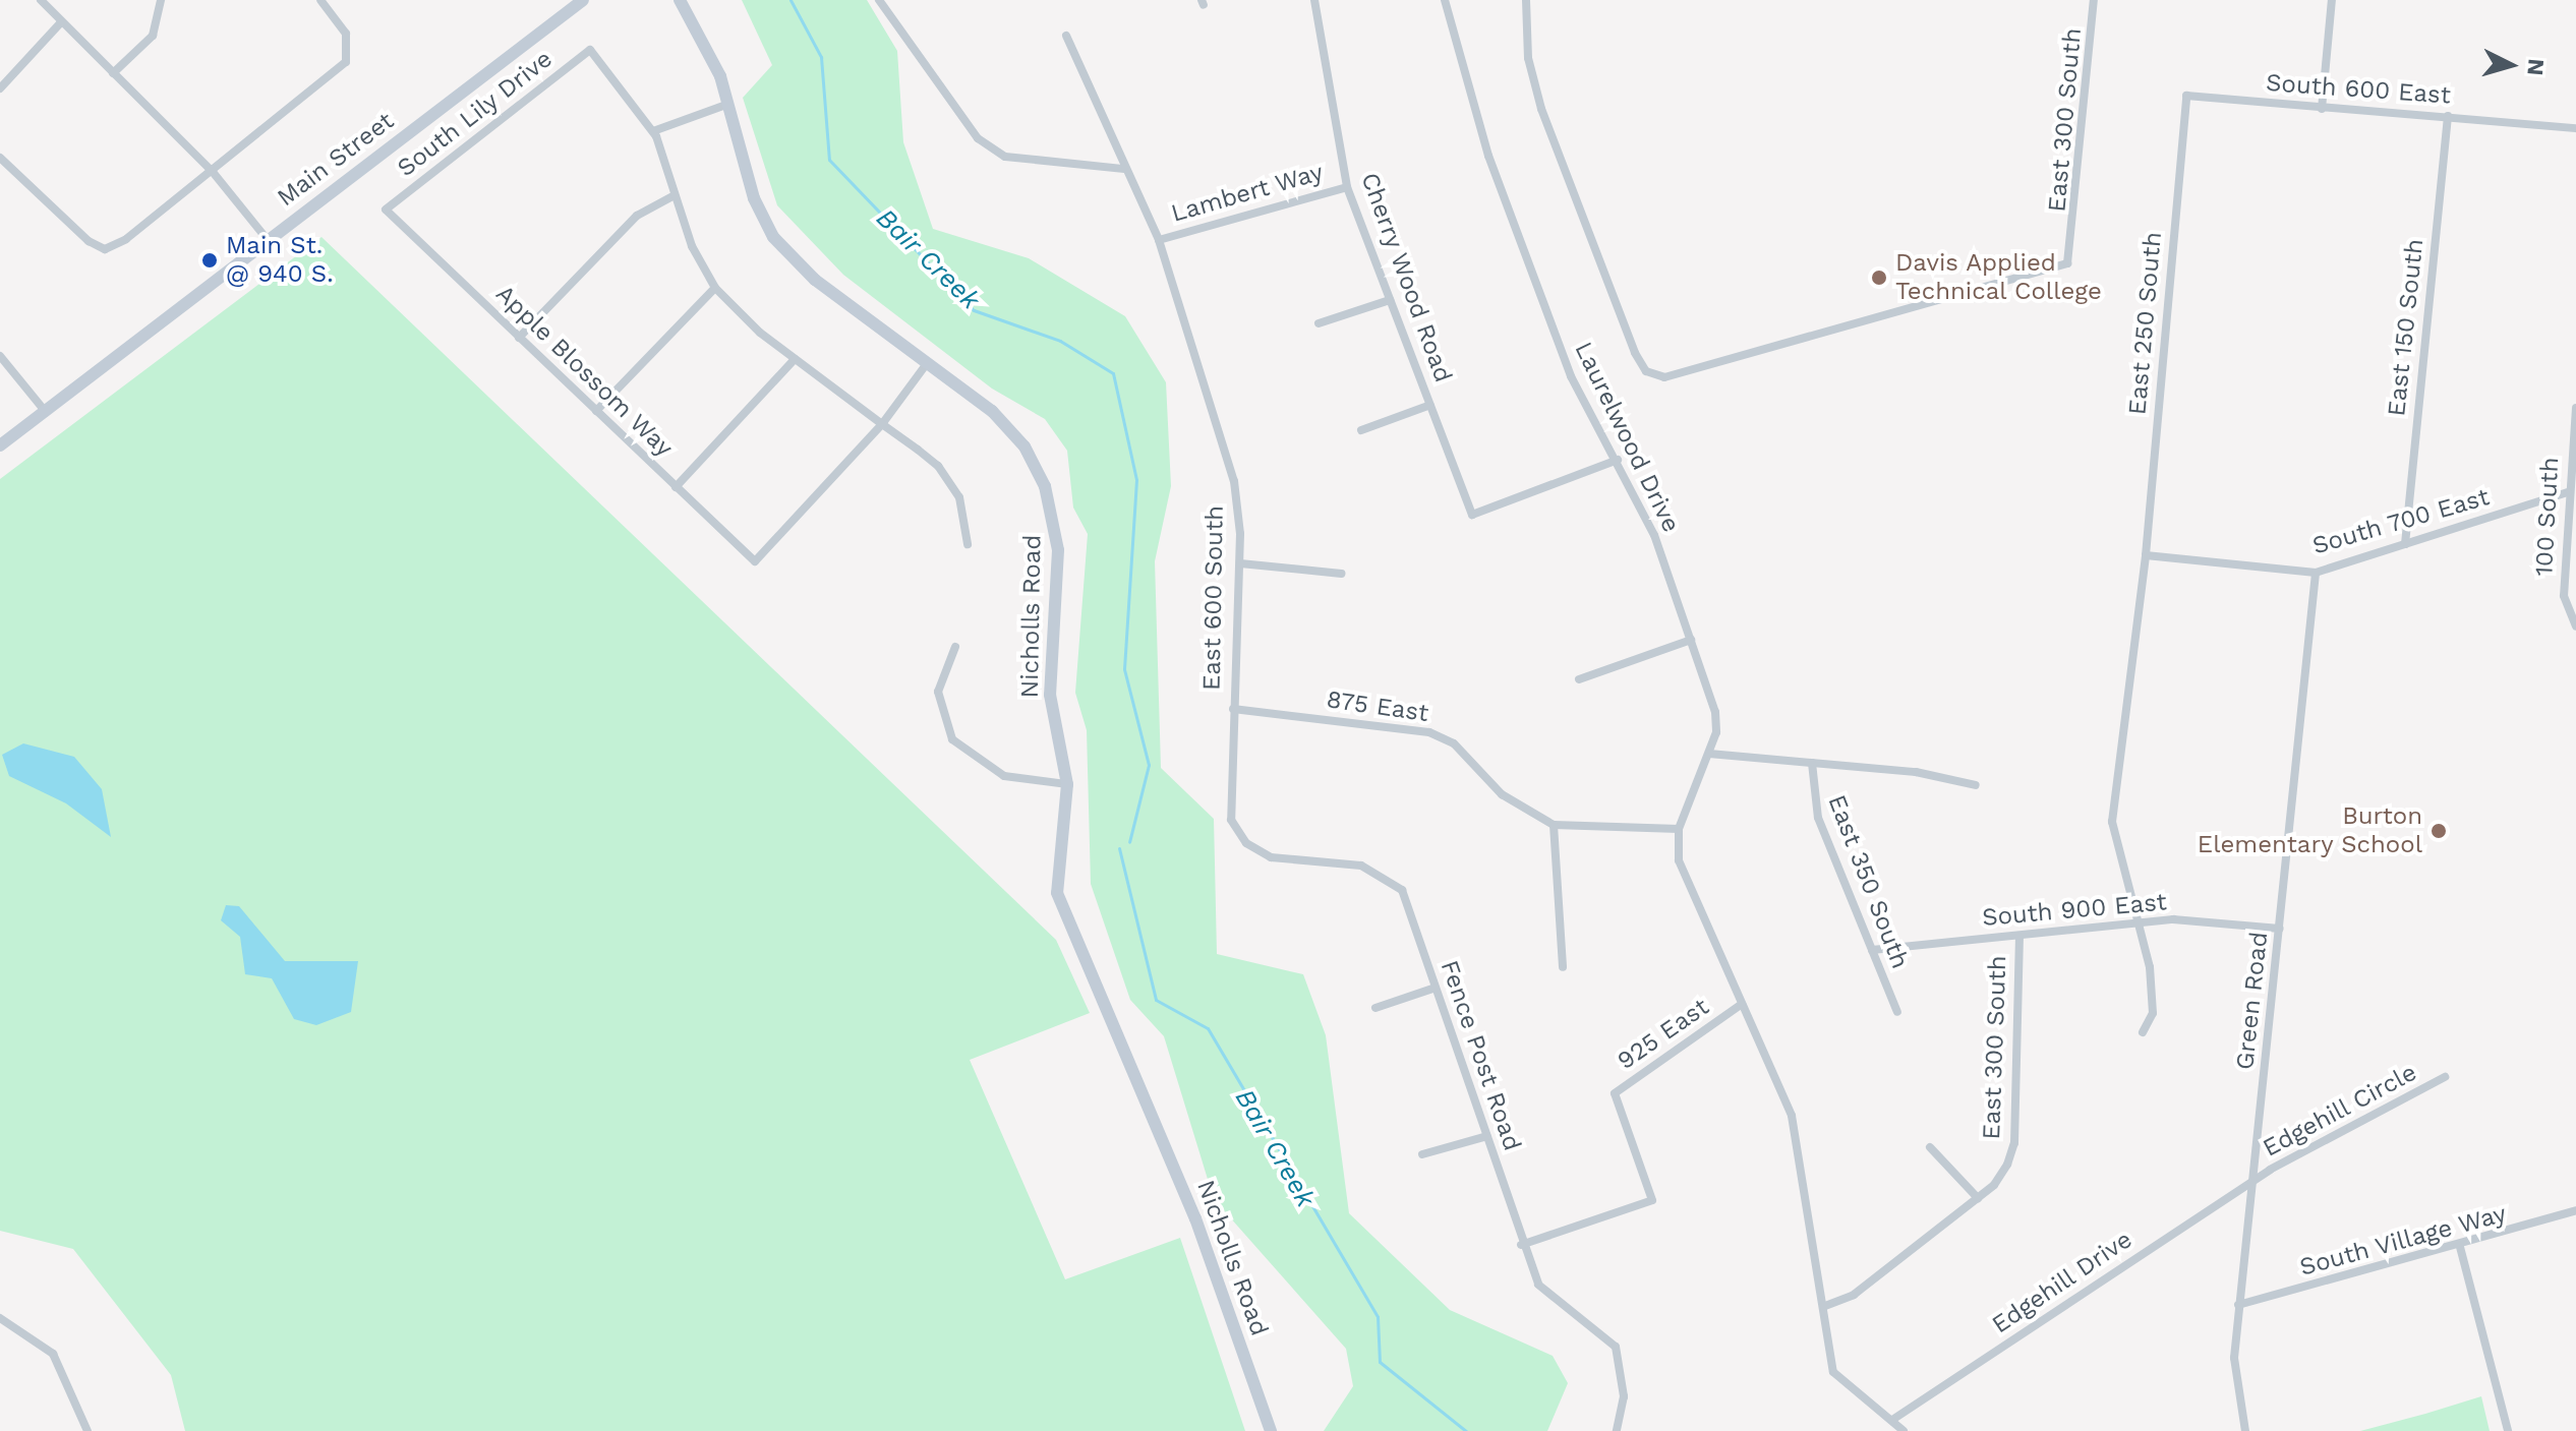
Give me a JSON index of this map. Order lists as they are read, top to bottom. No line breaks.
{"streets":{"street":["South 600 East","South Lily Drive","East 300 South","Main Street","Lambert Way","Cherry Wood Road","East 250 South","East 150 South","Apple Blossom Way","Laurelwood Drive","100 South","South 700 East","East 600 South","Nicholls Road","875 East","East 350 South","South 900 East","Green Road","925 East","Fence Post Road","Edgehill Circle","South Village Way","Edgehill Drive"]},"crossings":[["South 600 East","East 250 South"],["South 600 East","East 150 South"],["South Lily Drive","Apple Blossom Way"],["East 300 South","South 900 East"],["Lambert Way","Cherry Wood Road"],["Lambert Way","East 600 South"],["Cherry Wood Road","Laurelwood Drive"],["East 250 South","South 700 East"],["East 250 South","South 900 East"],["East 150 South","South 700 East"],["Laurelwood Drive","875 East"],["100 South","South 700 East"],["South 700 East","Green Road"],["East 600 South","875 East"],["East 600 South","Fence Post Road"],["East 350 South","South 900 East"],["South 900 East","Green Road"],["Green Road","Edgehill Circle"],["Green Road","South Village Way"],["Green Road","Edgehill Drive"],["925 East","Fence Post Road"],["Edgehill Circle","Edgehill Drive"]],"water":["Bair Creek"],"places":["Main St. @ 940 S.","Davis Applied Technical College","Burton Elementary School"],"north":"right"}
